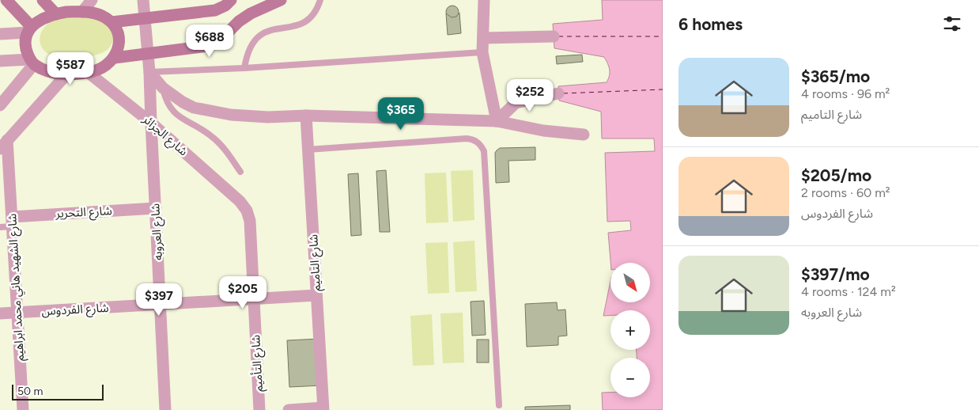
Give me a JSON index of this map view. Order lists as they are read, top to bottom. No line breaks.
{"streets":{"street":["شارع الجزائر","شارع التحرير","شارع العروبه","شارع التاميم","شارع الشهيد هاني محمد ابراهيم","شارع الفردوس","شارع التأميم"]},"crossings":[["شارع الجزائر","شارع العروبه"],["شارع الجزائر","شارع التأميم"],["شارع التحرير","شارع العروبه"],["شارع التحرير","شارع الشهيد هاني محمد ابراهيم"],["شارع العروبه","شارع الفردوس"],["شارع التاميم","شارع الفردوس"],["شارع الشهيد هاني محمد ابراهيم","شارع الفردوس"],["شارع الفردوس","شارع التأميم"]],"scale_bar":"50 m","north":"bottom right","page":{"heading":"6 homes","price":["$688","$587","$252","$365","$205","$397"],"list":[{"name":"$365/mo","note":"4 rooms · 96 m² · شارع التاميم"},{"name":"$205/mo","note":"2 rooms · 60 m² · شارع الفردوس"},{"name":"$397/mo","note":"4 rooms · 124 m² · شارع العروبه"}],"map_buttons":["+","−"],"scale":"50 m"}}
